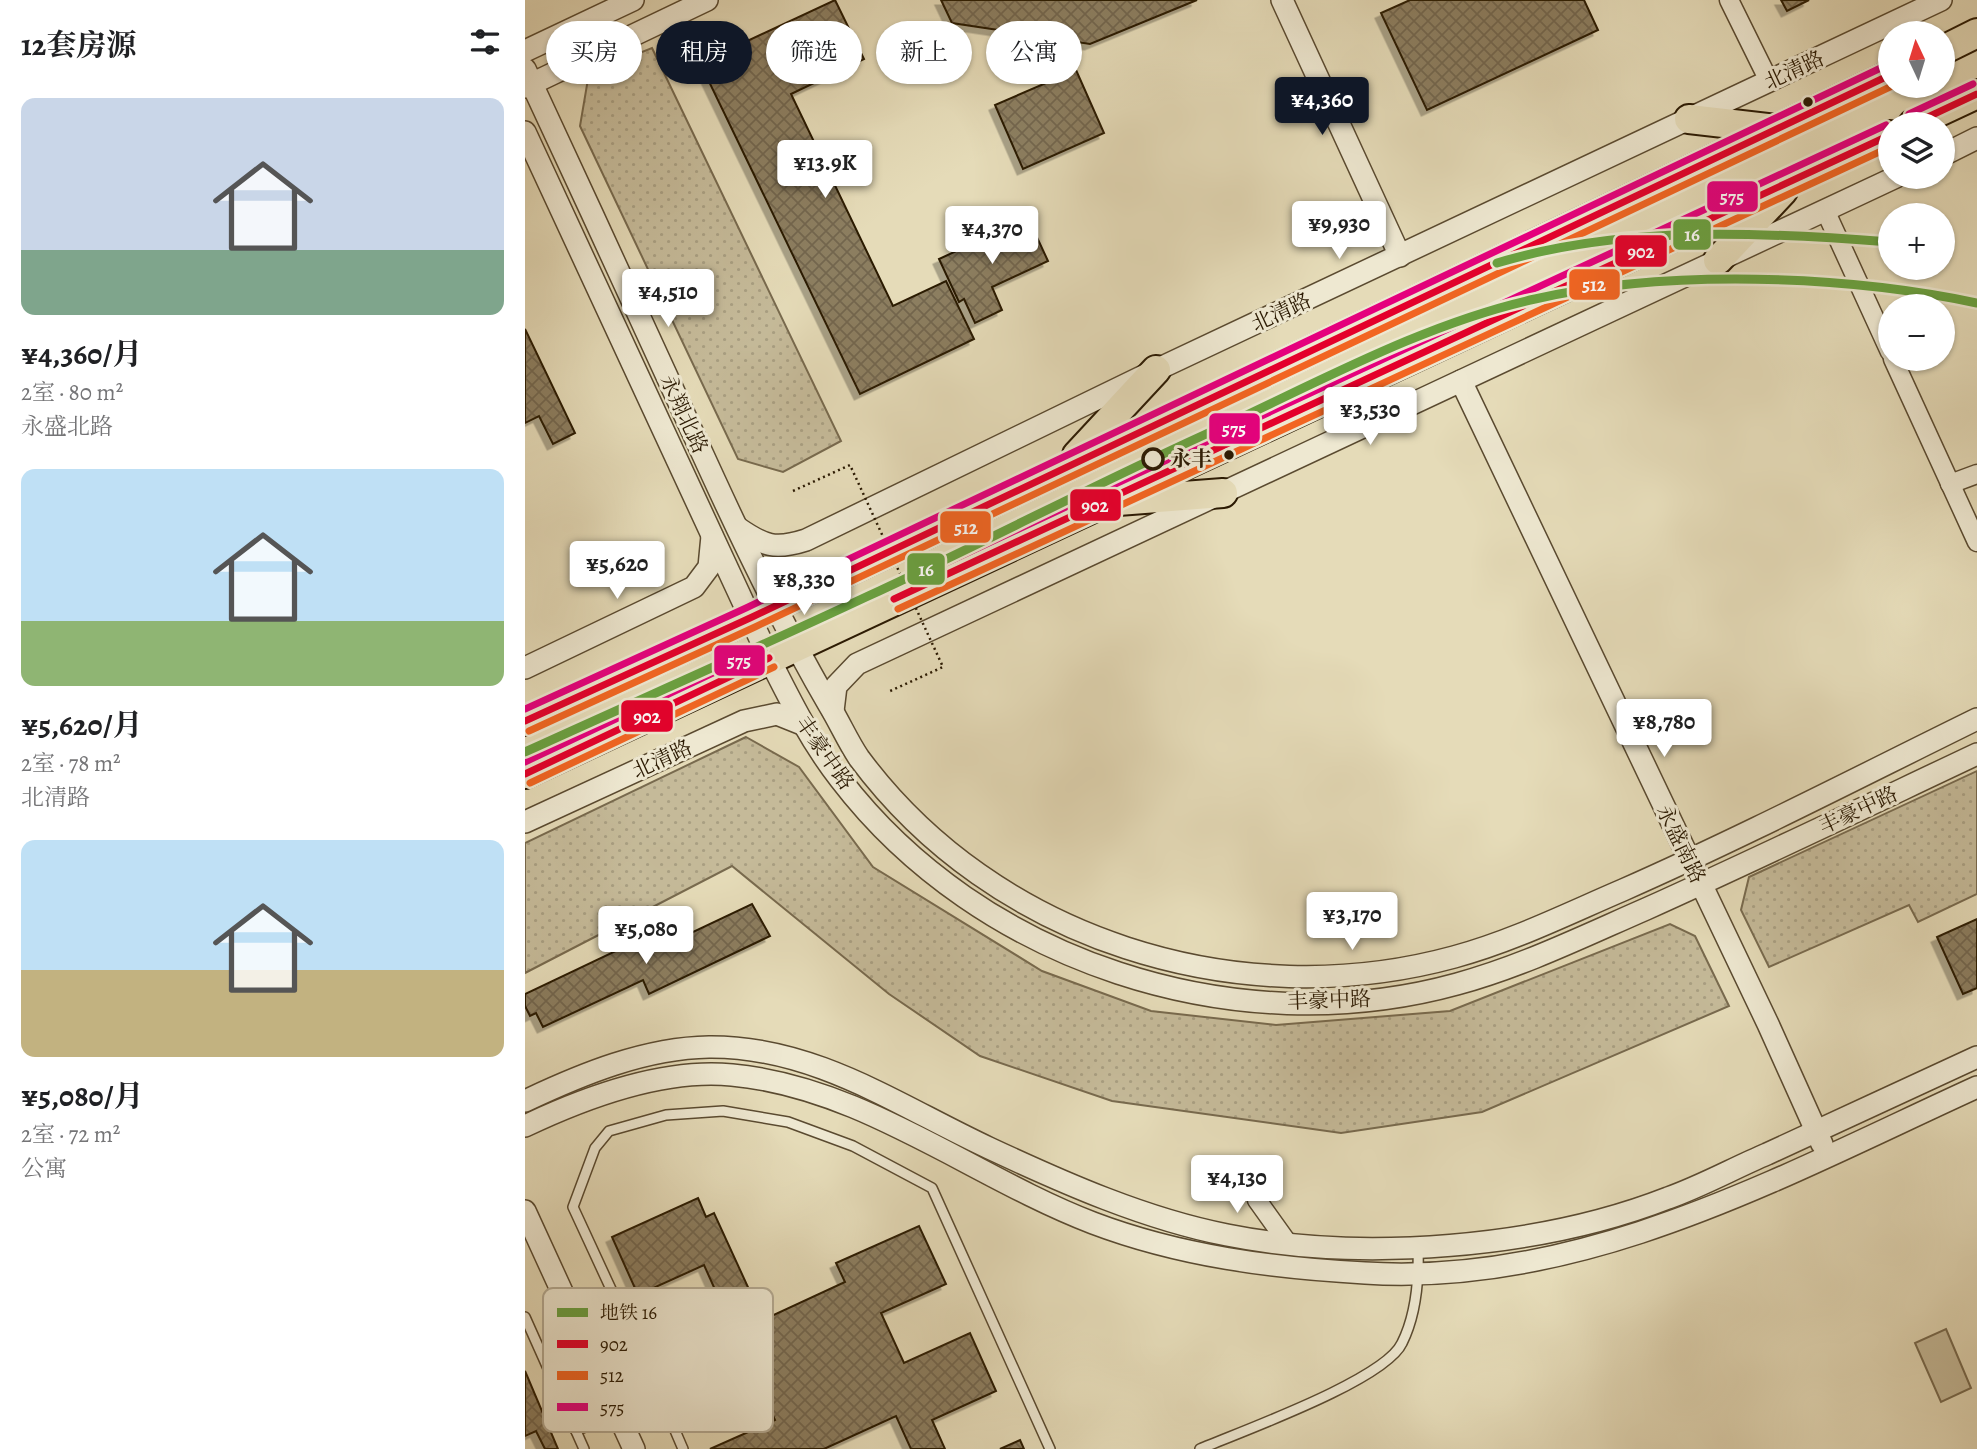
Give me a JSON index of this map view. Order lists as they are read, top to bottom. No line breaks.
{"streets":{"street":["北清路","永翔北路","丰豪中路","永盛南路"]},"crossings":[["北清路","永翔北路"],["北清路","丰豪中路"],["丰豪中路","永盛南路"]],"places":["永丰"],"lines":["transit line 575","transit line 902","transit line 512","metro line 16"],"legend":["地铁 16","902","512","575"],"north":"top","page":{"heading":"12套房源","map_buttons":["+","−"],"chip":["买房","租房","筛选","新上","公寓"],"price":["¥4,360","¥13.9K","¥9,930","¥4,370","¥4,510","¥3,530","¥5,620","¥8,330","¥8,780","¥3,170","¥5,080","¥4,130"],"list":[{"name":"¥4,360/月","note":"2室 · 80 m² · 永盛北路"},{"name":"¥5,620/月","note":"2室 · 78 m² · 北清路"},{"name":"¥5,080/月","note":"2室 · 72 m² · 公寓"}]}}
